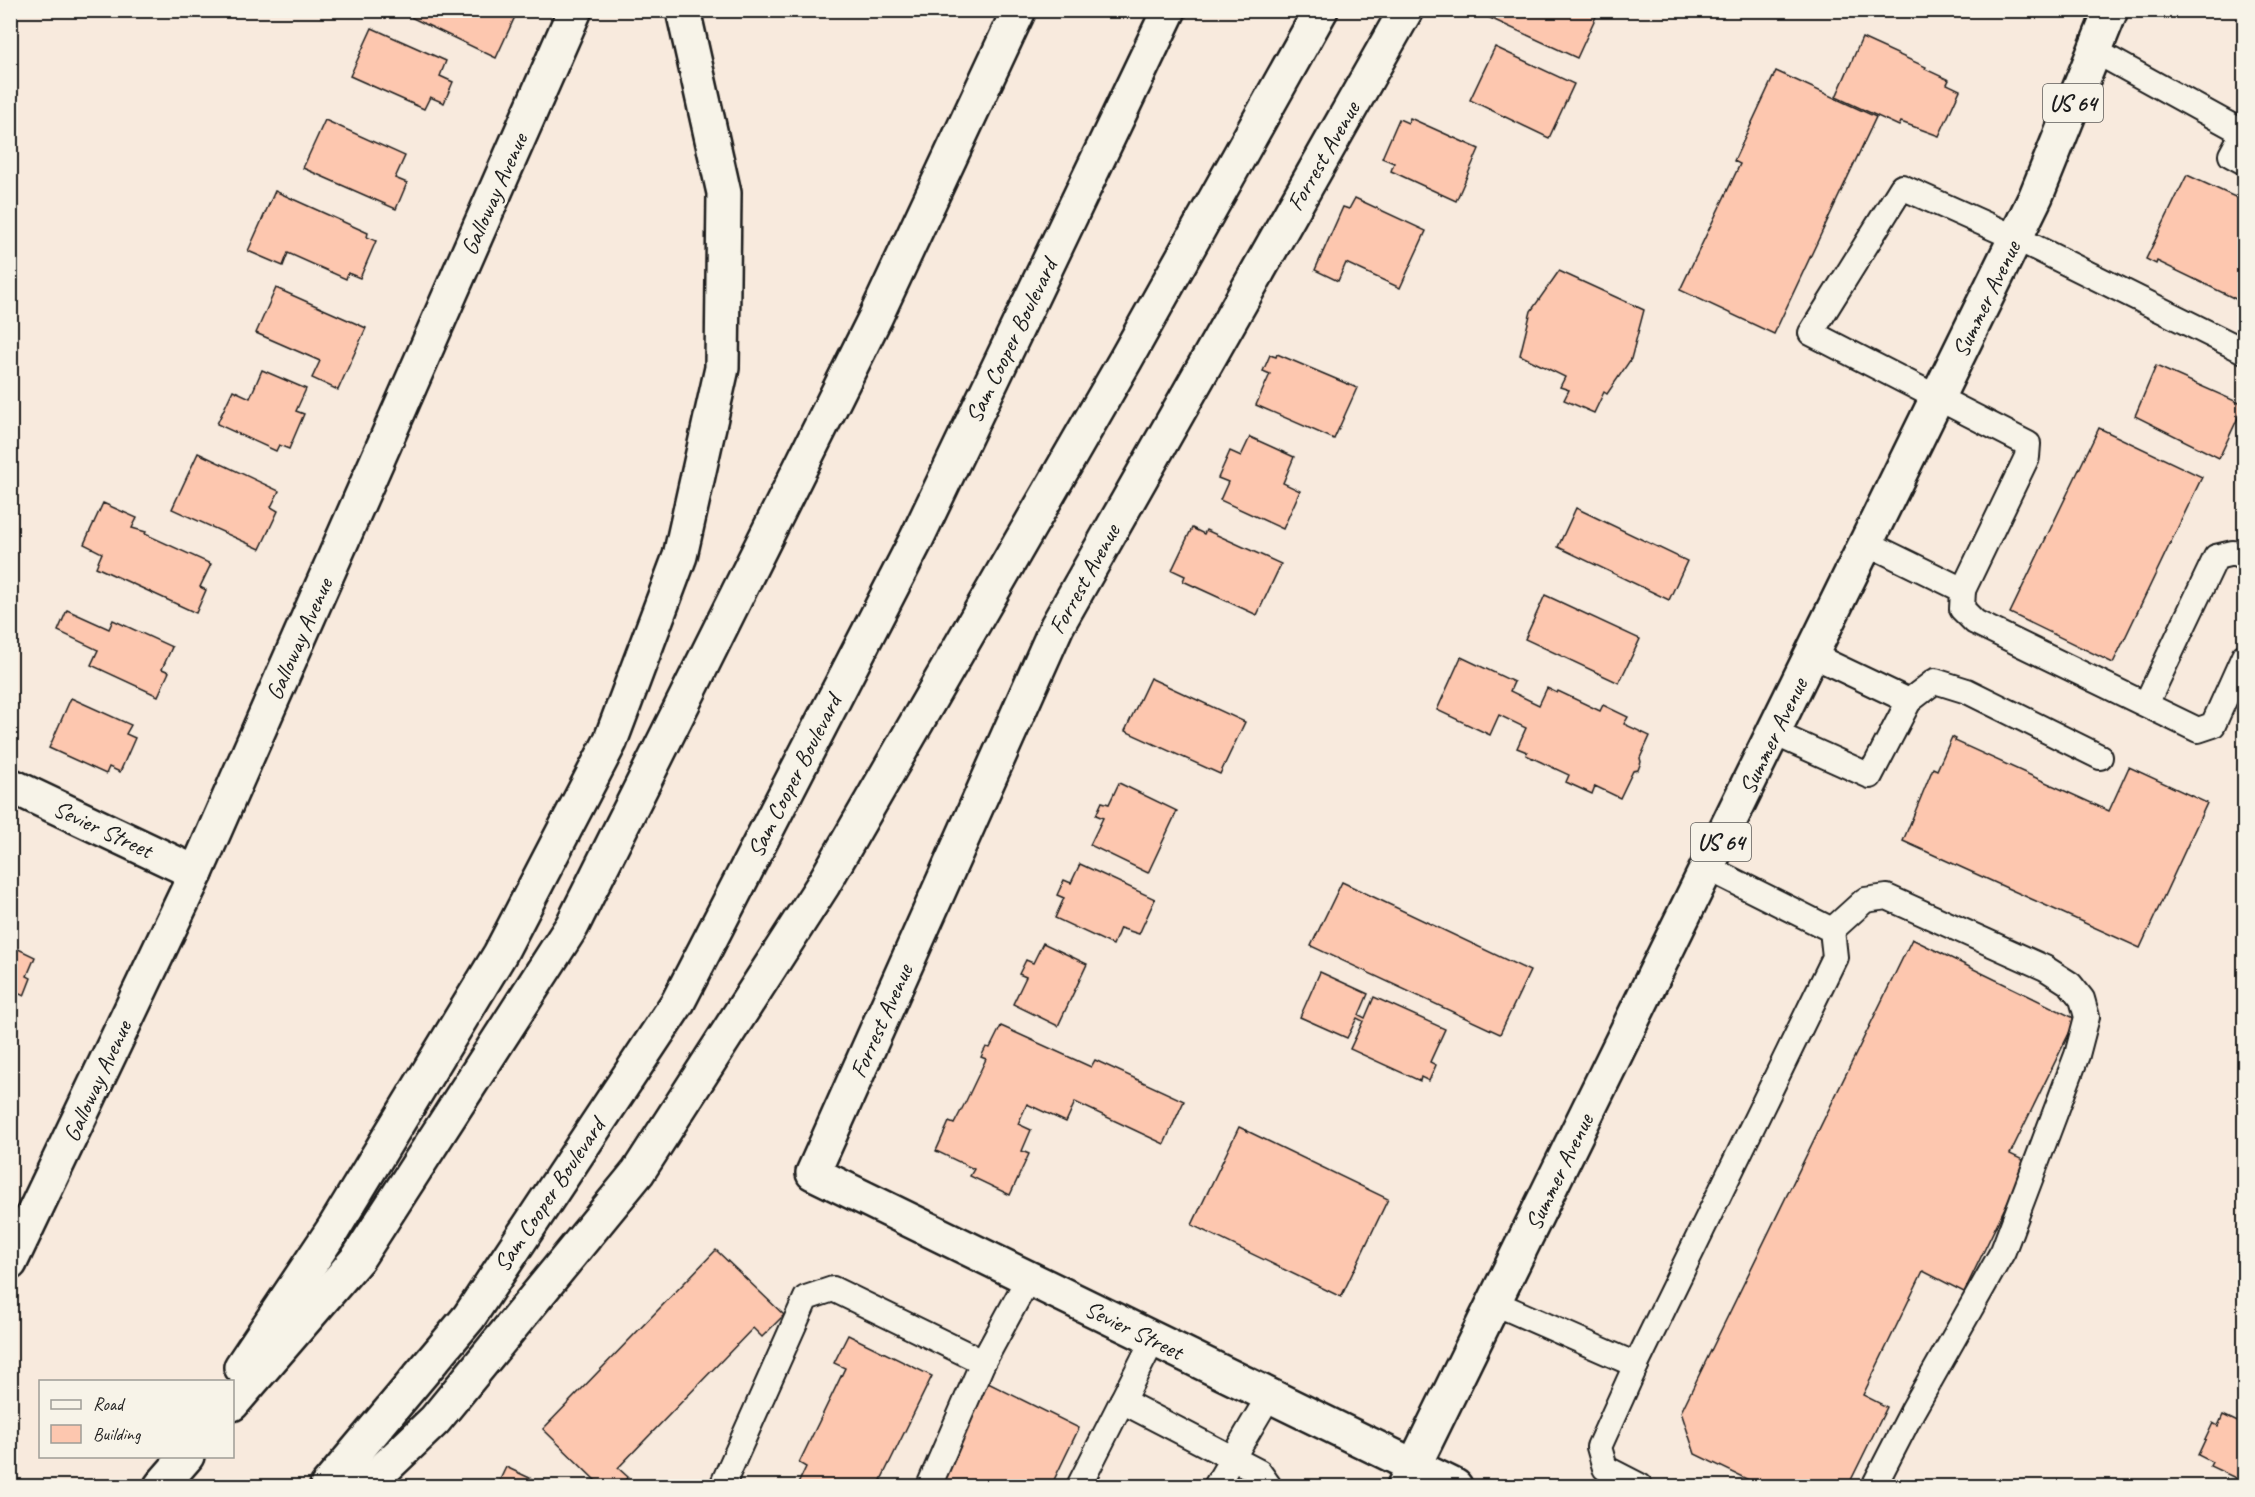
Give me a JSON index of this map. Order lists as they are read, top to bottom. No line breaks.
{"streets":{"main road":["US 64","Forrest Avenue","Galloway Avenue","Summer Avenue","Sam Cooper Boulevard","Sevier Street"]},"crossings":[["Forrest Avenue","Sevier Street"],["Galloway Avenue","Sevier Street"],["Summer Avenue","Sevier Street"]],"legend":["Road","Building"]}
